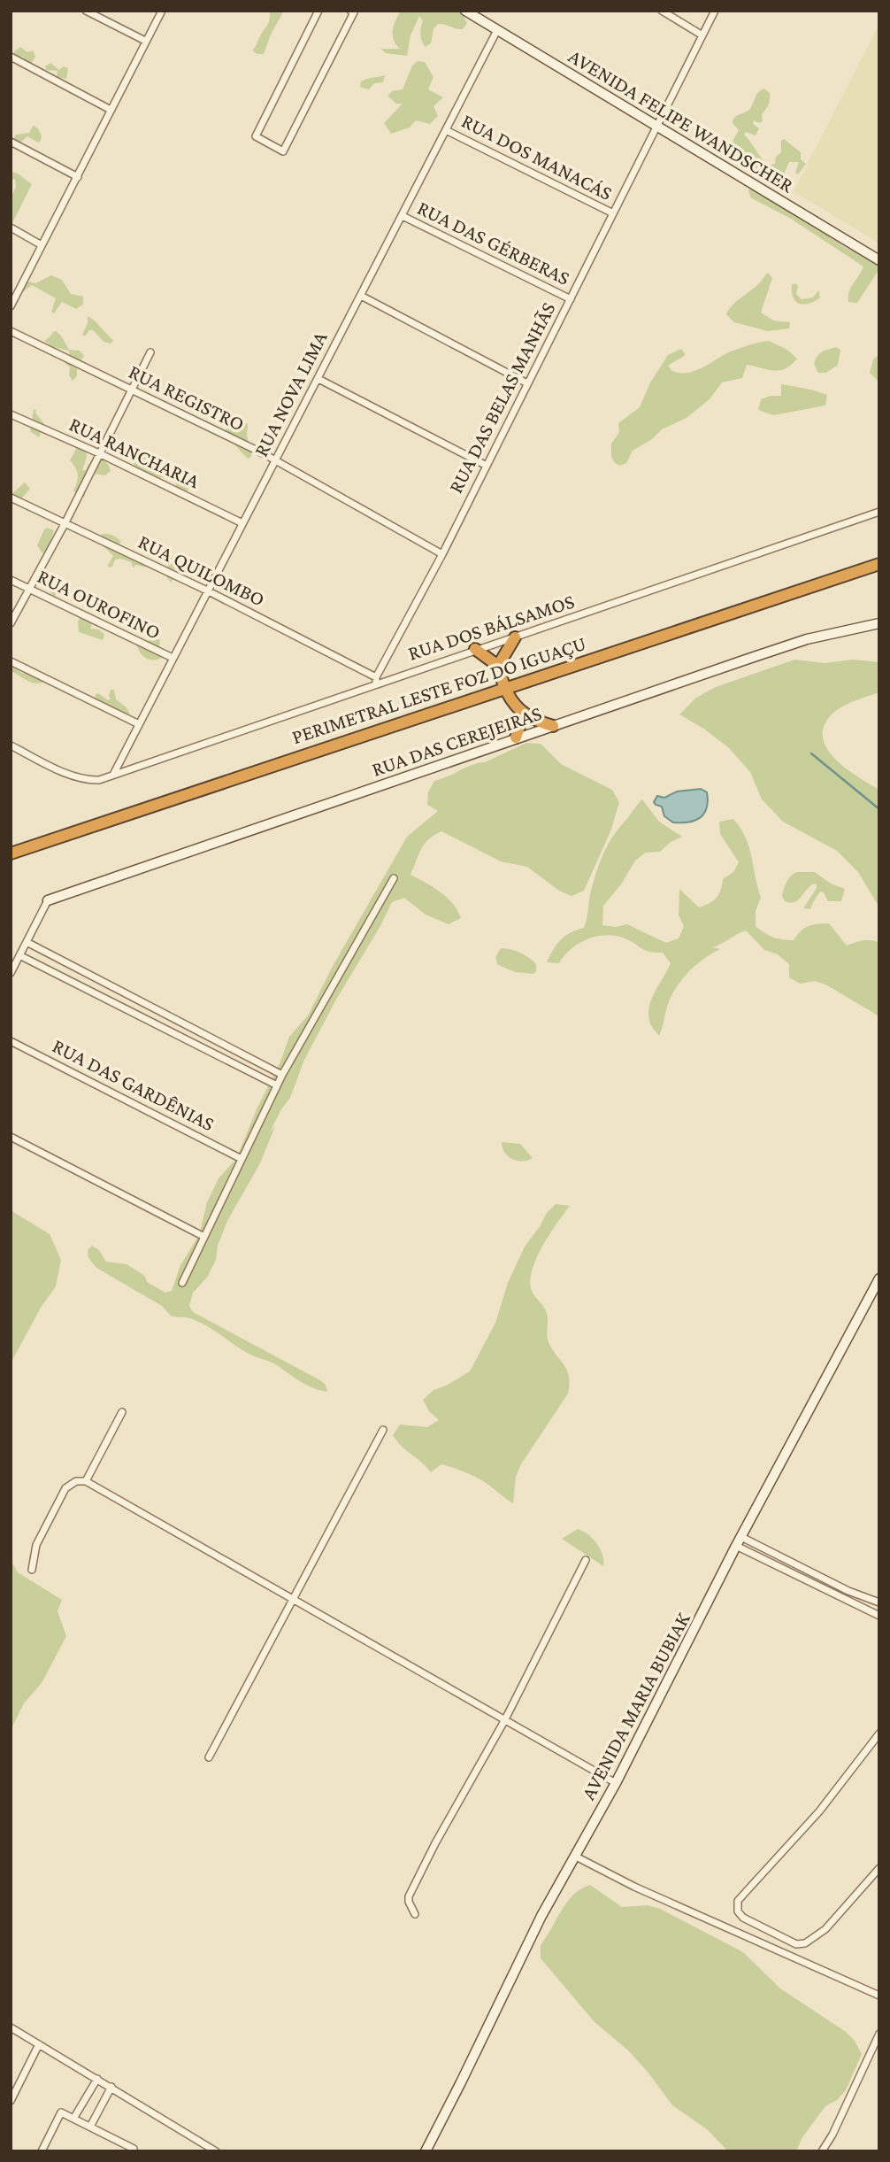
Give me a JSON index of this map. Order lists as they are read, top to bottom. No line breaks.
{"streets":{"highway":["PERIMETRAL LESTE FOZ DO IGUAÇU"],"street":["AVENIDA FELIPE WANDSCHER","RUA DOS MANACÁS","RUA DAS GÉRBERAS","RUA NOVA LIMA","RUA REGISTRO","RUA DAS BELAS MANHÃS","RUA RANCHARIA","RUA QUILOMBO","RUA OUROFINO","RUA DOS BÁLSAMOS","RUA DAS CEREJEIRAS","RUA DAS GARDÊNIAS","AVENIDA MARIA BUBIAK"]},"crossings":[["AVENIDA FELIPE WANDSCHER","RUA NOVA LIMA"],["AVENIDA FELIPE WANDSCHER","RUA DAS BELAS MANHÃS"],["RUA DOS MANACÁS","RUA NOVA LIMA"],["RUA DOS MANACÁS","RUA DAS BELAS MANHÃS"],["RUA DAS GÉRBERAS","RUA NOVA LIMA"],["RUA DAS GÉRBERAS","RUA DAS BELAS MANHÃS"],["RUA NOVA LIMA","RUA REGISTRO"],["RUA NOVA LIMA","RUA RANCHARIA"],["RUA NOVA LIMA","RUA QUILOMBO"],["RUA NOVA LIMA","RUA OUROFINO"],["RUA NOVA LIMA","RUA DOS BÁLSAMOS"],["RUA REGISTRO","RUA DAS BELAS MANHÃS"],["RUA DAS BELAS MANHÃS","RUA QUILOMBO"],["RUA DAS BELAS MANHÃS","RUA DOS BÁLSAMOS"],["RUA QUILOMBO","RUA DOS BÁLSAMOS"]]}
